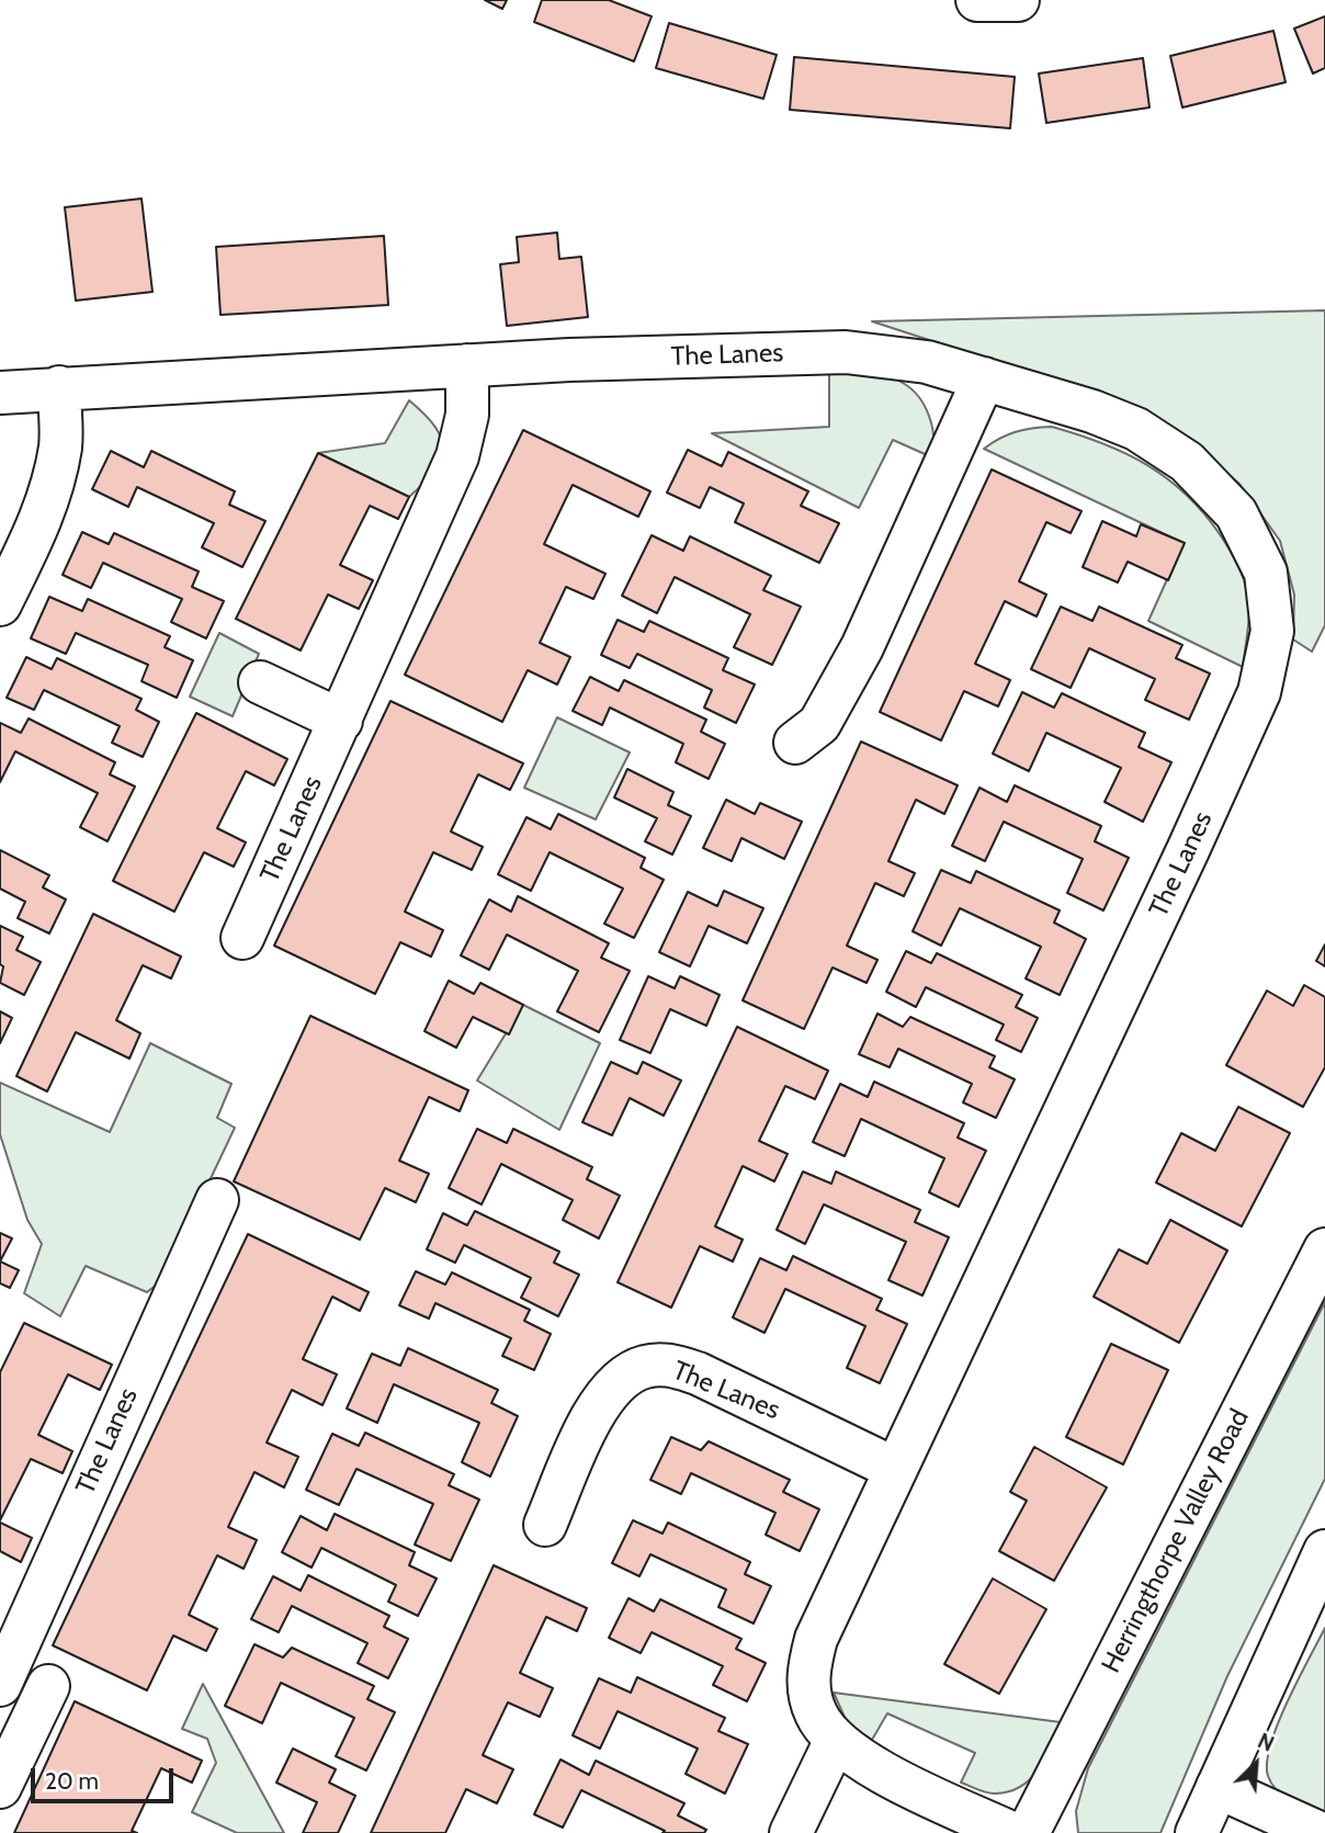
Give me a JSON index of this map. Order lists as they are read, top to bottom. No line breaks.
{"streets":{"street":["The Lanes","Herringthorpe Valley Road"]},"scale_bar":"20 m","north":"top right"}
